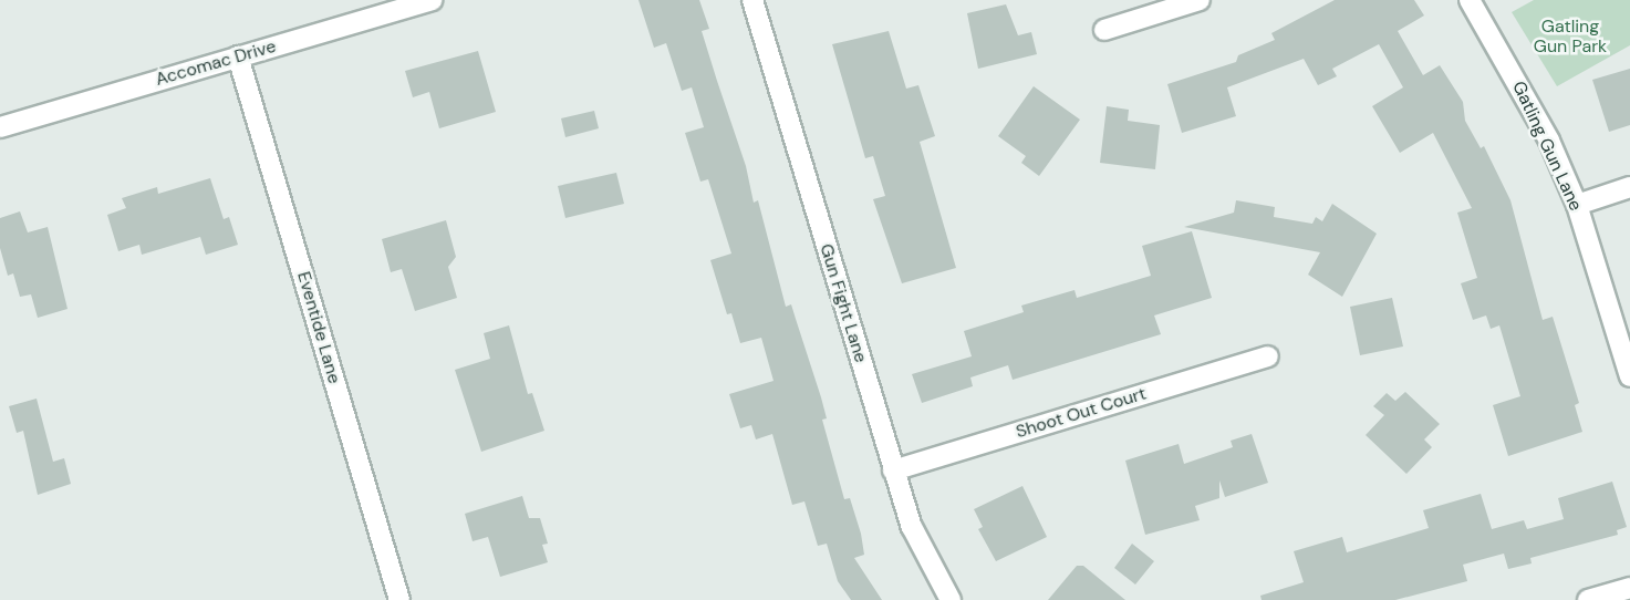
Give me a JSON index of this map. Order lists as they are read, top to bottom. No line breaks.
{"streets":{"street":["Accomac Drive","Gatling Gun Lane","Gun Fight Lane","Eventide Lane","Shoot Out Court"]},"crossings":[["Accomac Drive","Eventide Lane"],["Gun Fight Lane","Shoot Out Court"]],"parks":["Gatling Gun Park"]}
